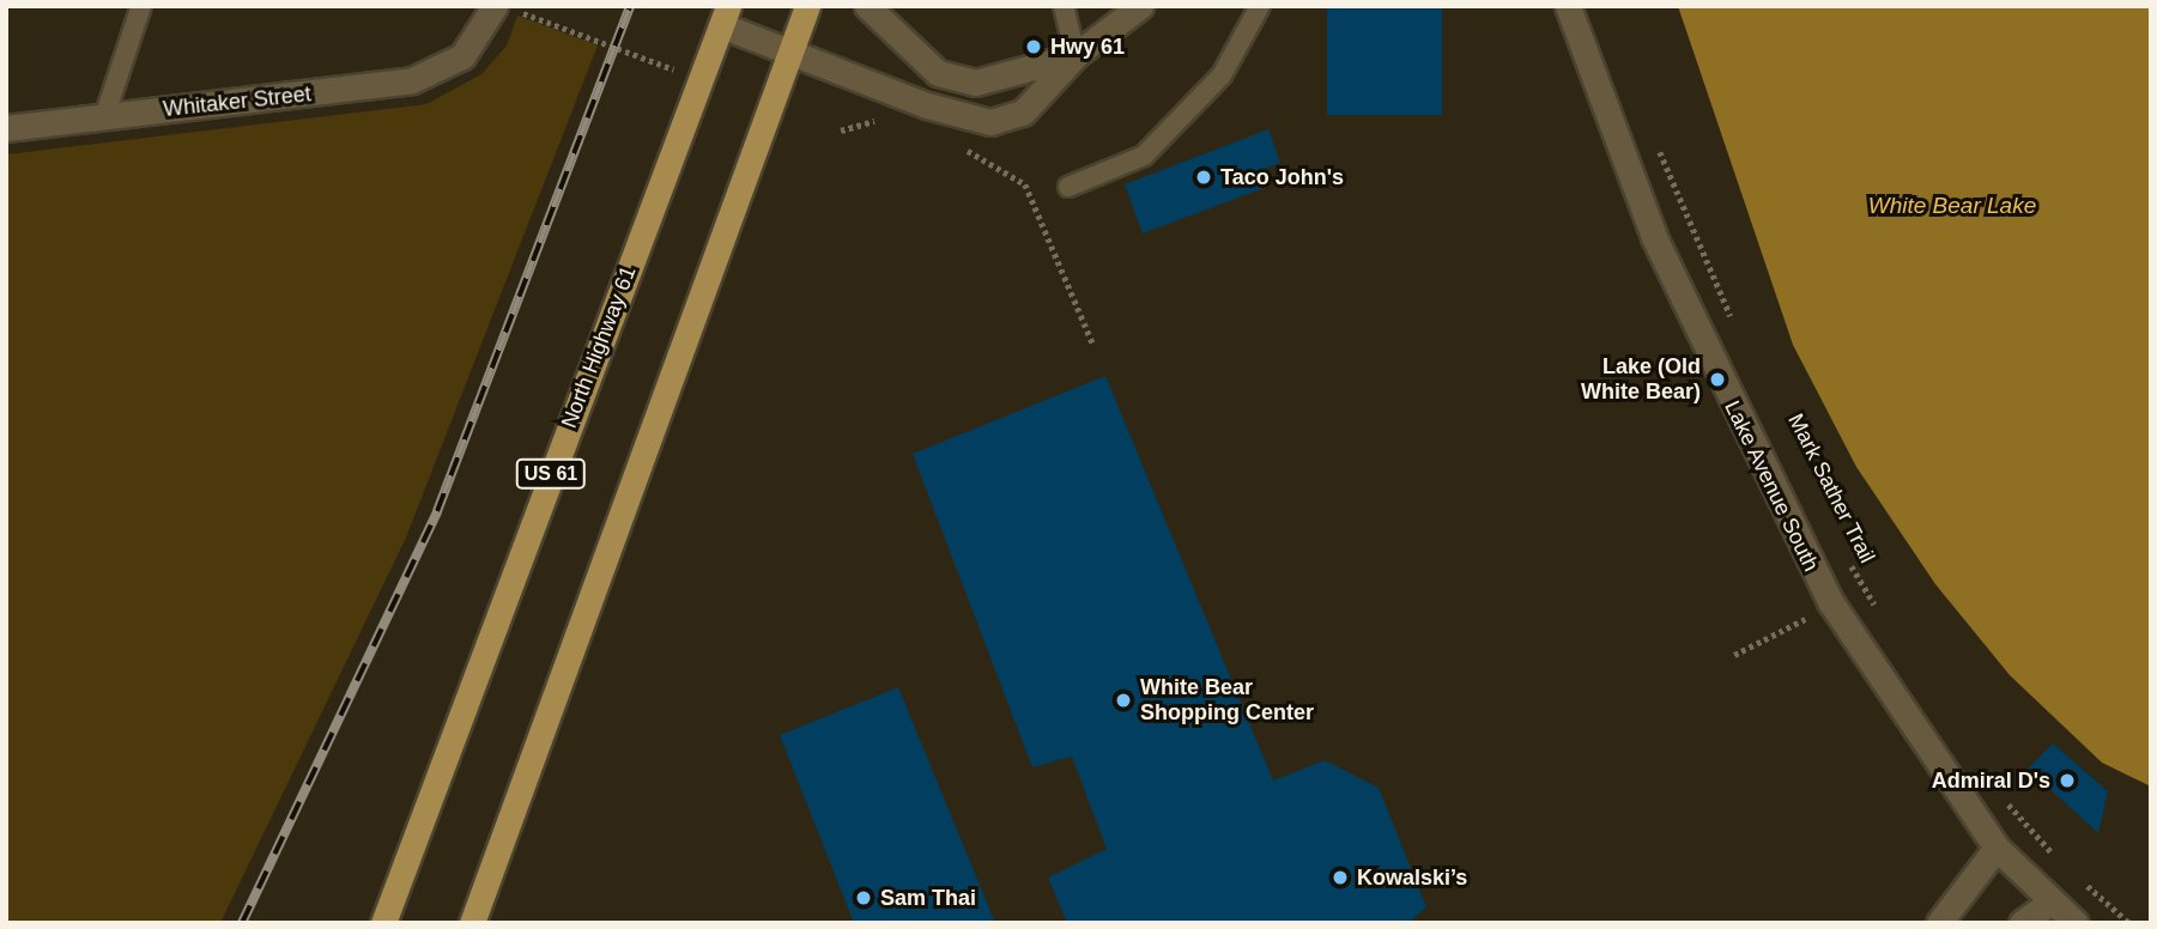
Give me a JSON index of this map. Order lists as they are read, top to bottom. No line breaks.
{"streets":{"main road":["North Highway 61","US 61"],"street":["Whitaker Street","Lake Avenue South"],"path":["Mark Sather Trail"]},"water":["White Bear Lake"],"places":["Hwy 61","Taco John's","Lake (Old White Bear)","White Bear Shopping Center","Admiral D's","Kowalski’s","Sam Thai"]}
